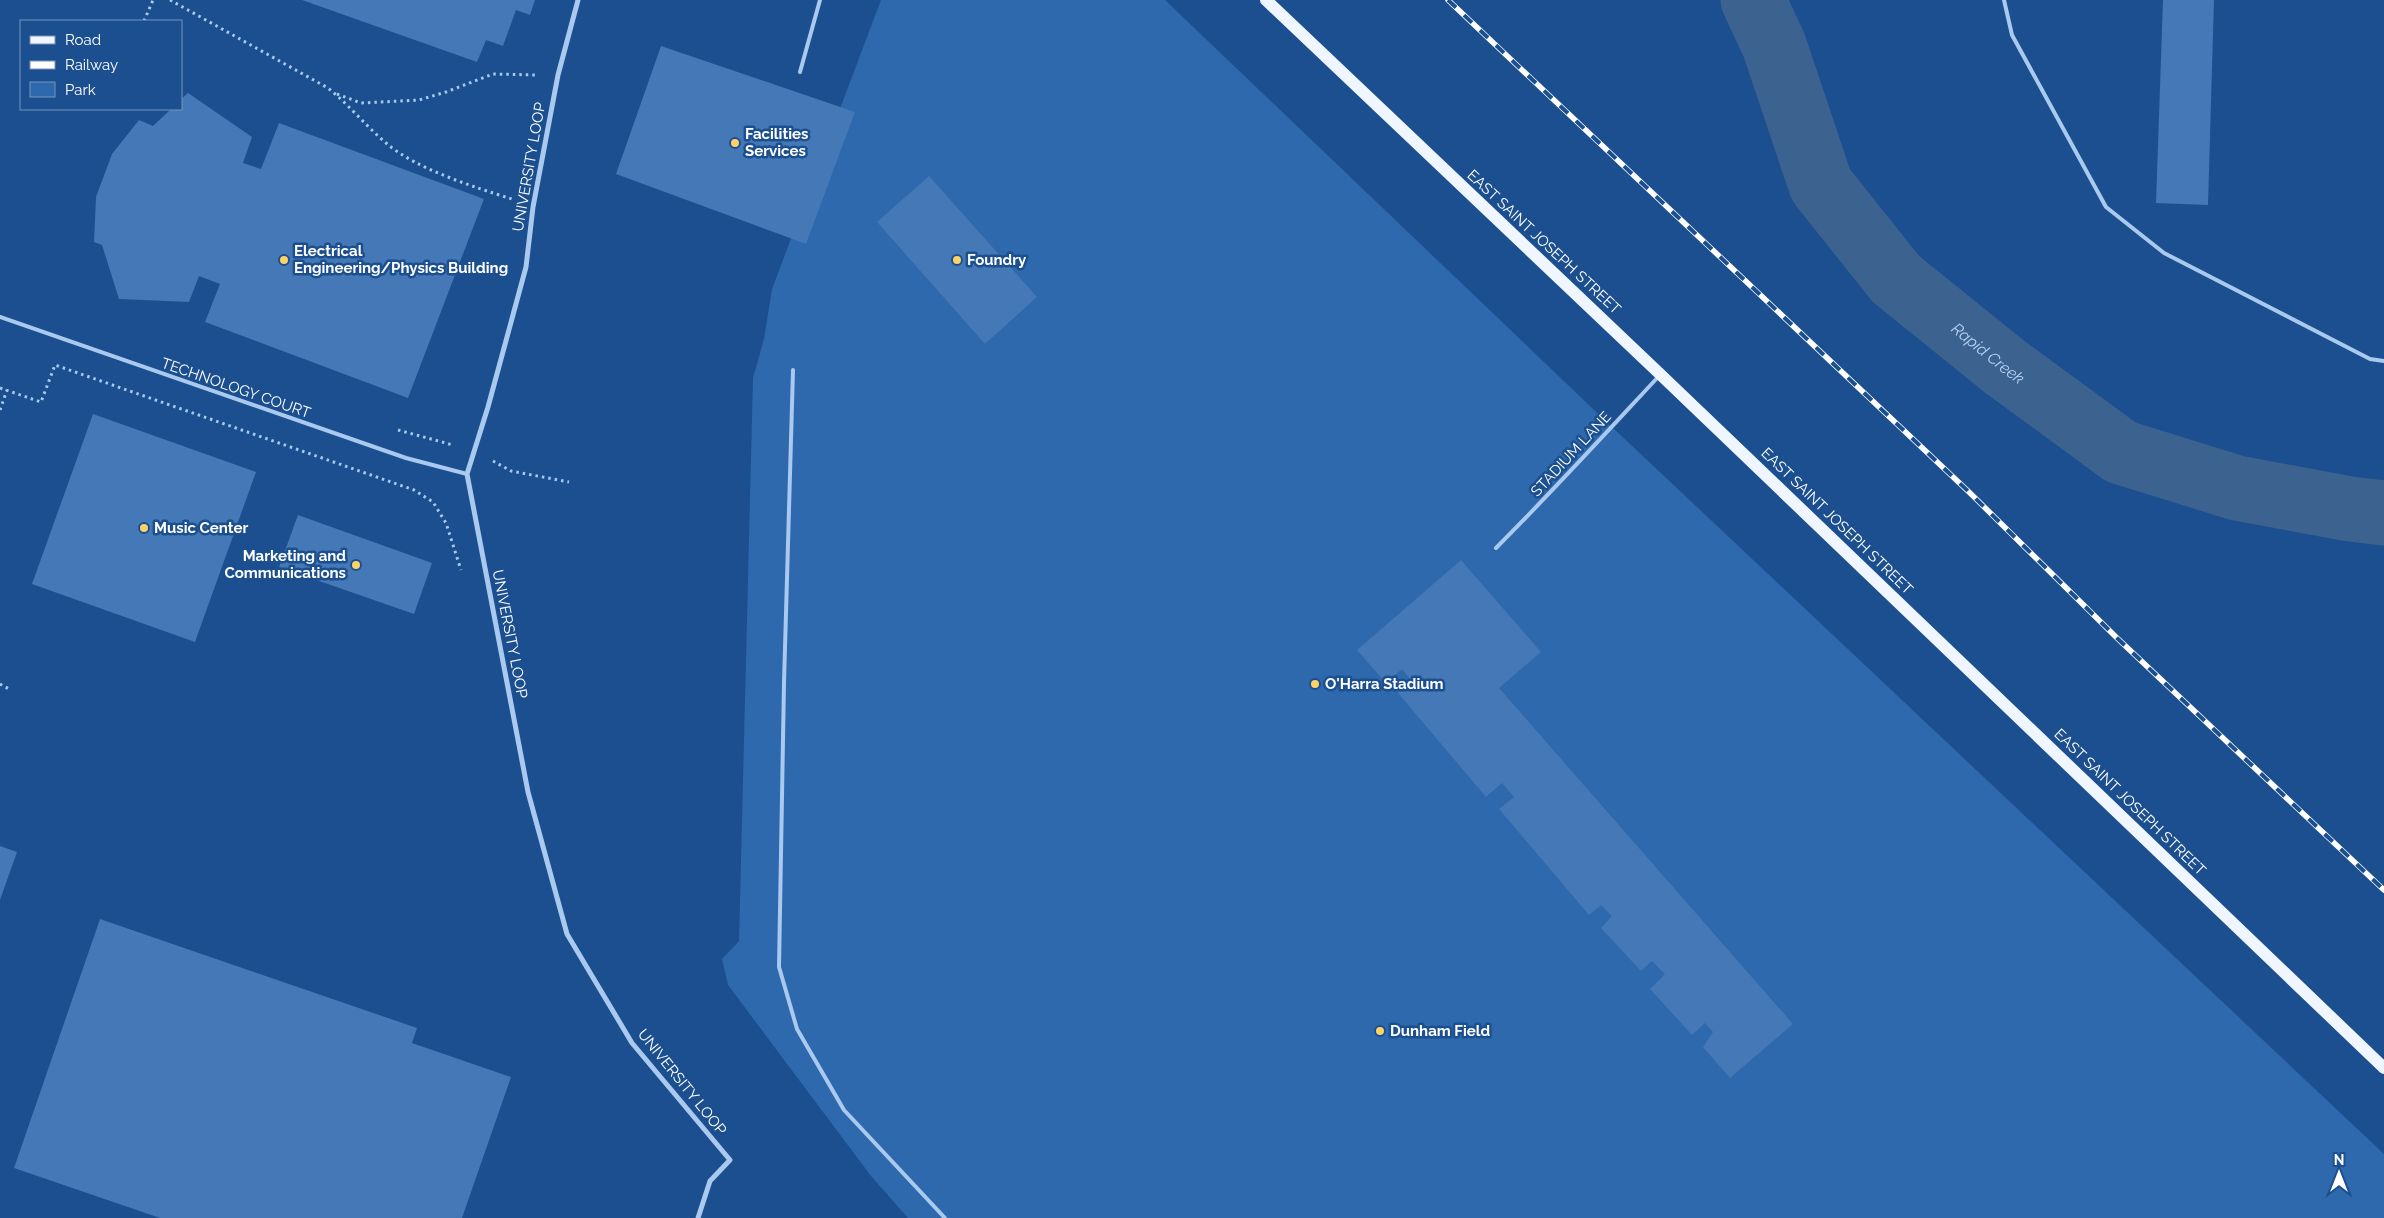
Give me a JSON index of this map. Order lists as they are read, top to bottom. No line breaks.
{"streets":{"main road":["EAST SAINT JOSEPH STREET"],"street":["UNIVERSITY LOOP"],"lane":["TECHNOLOGY COURT","STADIUM LANE"]},"crossings":[["UNIVERSITY LOOP","TECHNOLOGY COURT"],["EAST SAINT JOSEPH STREET","STADIUM LANE"]],"water":["Rapid Creek"],"places":["Facilities Services","Electrical Engineering/Physics Building","Foundry","Music Center","Marketing and Communications","O'Harra Stadium","Dunham Field"],"legend":["Road","Railway","Park"],"north":"top"}
